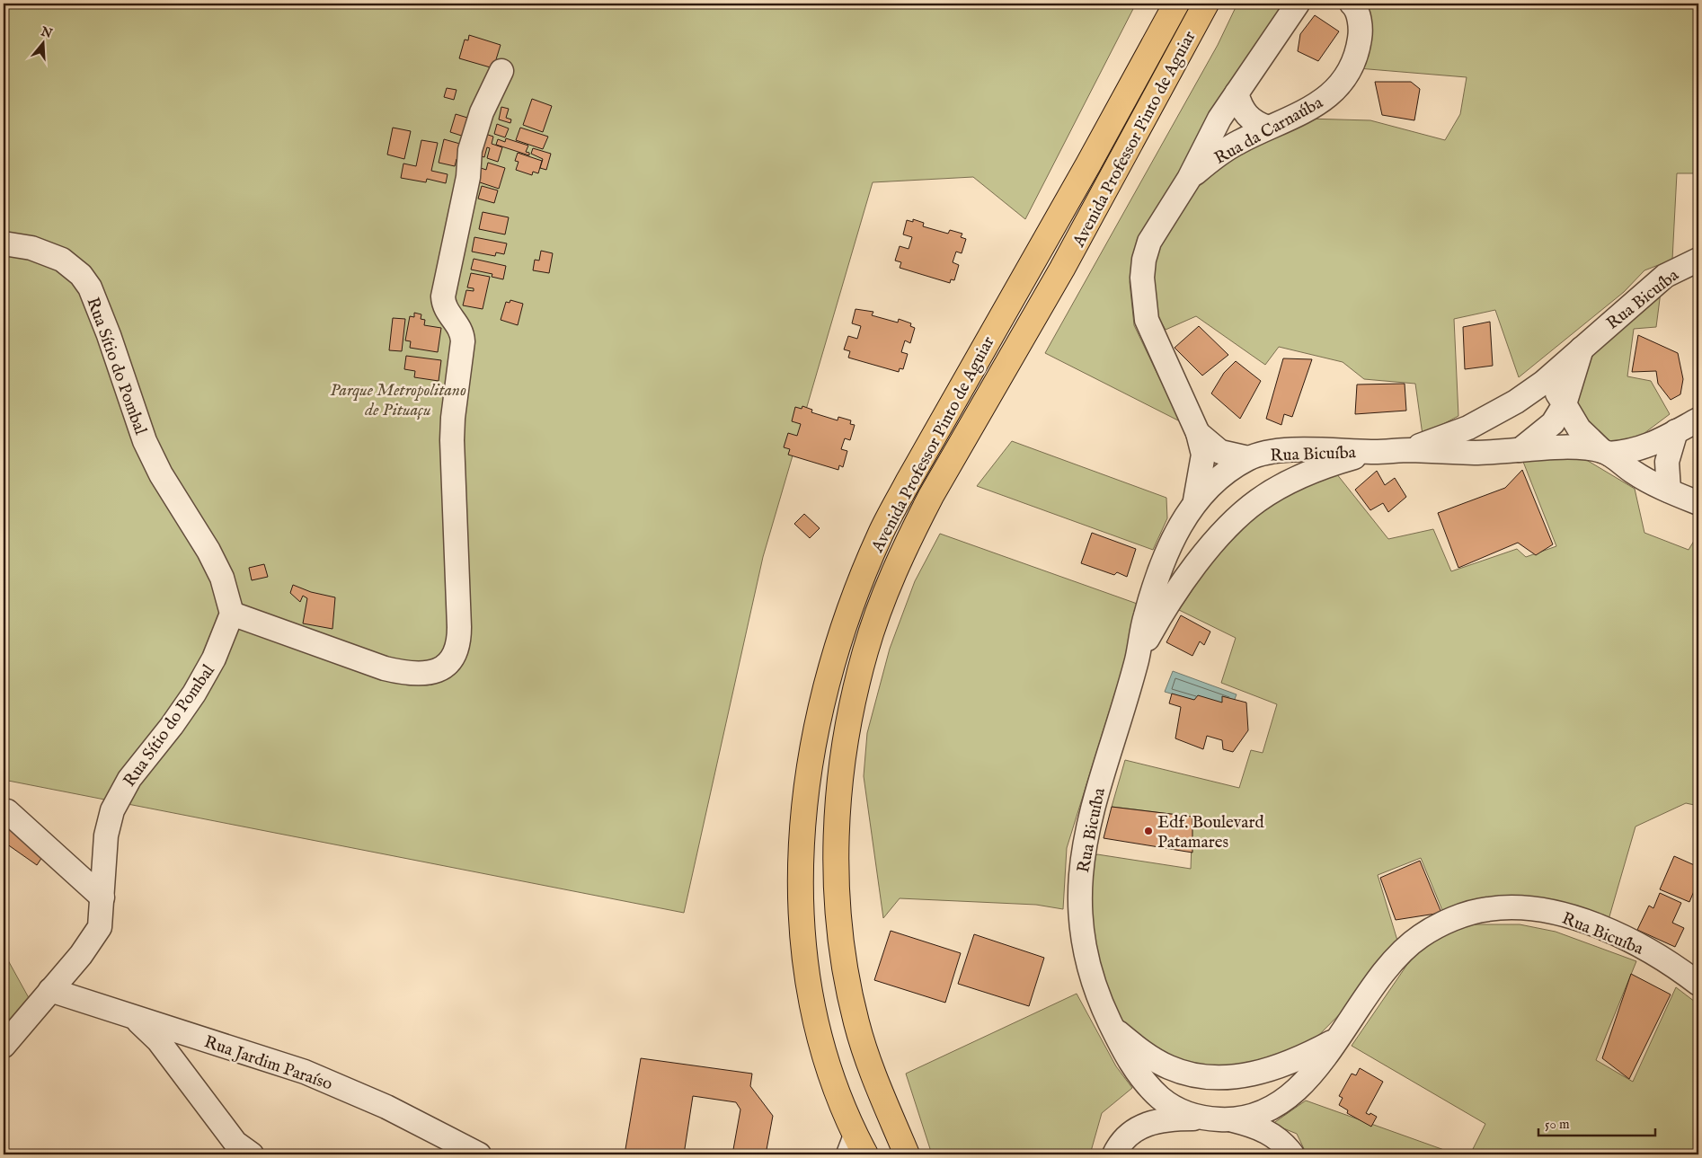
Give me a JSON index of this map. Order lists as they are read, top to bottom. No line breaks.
{"streets":{"main road":["Avenida Professor Pinto de Aguiar"],"street":["Rua da Carnaúba","Rua Bicuíba","Rua Sítio do Pombal","Rua Jardim Paraíso"]},"crossings":[["Rua da Carnaúba","Rua Bicuíba"],["Rua Sítio do Pombal","Rua Jardim Paraíso"]],"parks":["Parque Metropolitano de Pituaçu"],"places":["Edf. Boulevard Patamares"],"scale_bar":"50 m","north":"top"}
